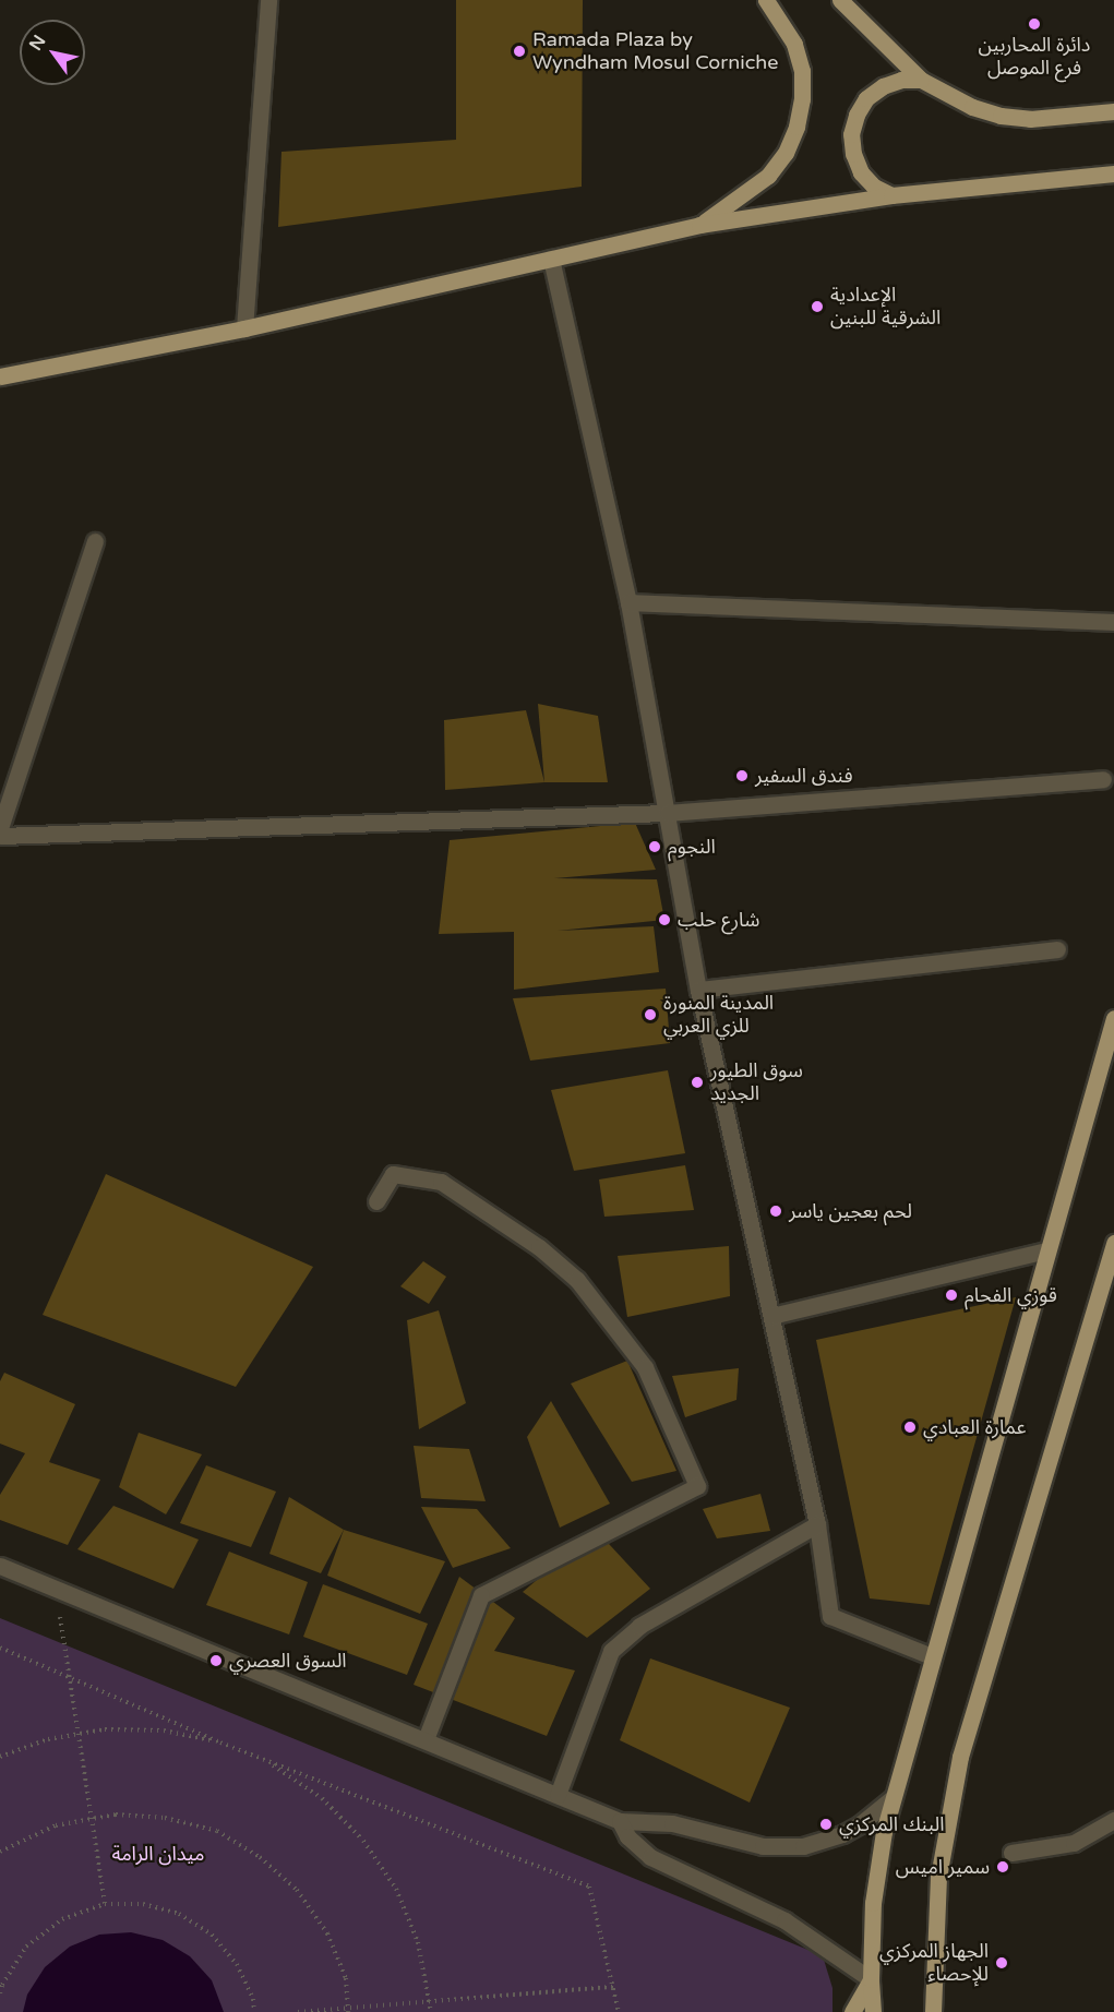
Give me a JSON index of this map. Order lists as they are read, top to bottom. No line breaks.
{"parks":["ميدان الرامة"],"places":["دائرة المحاربين فرع الموصل","Ramada Plaza by Wyndham Mosul Corniche","الإعدادية الشرقية للبنين","فندق السفير","النجوم","شارع حلب","المدينة المنورة للزي العربي","سوق الطيور الجديد","لحم بعجين ياسر","قوزي الفحام","عمارة العبادي","السوق العصري","البنك المركزي","سمير اميس","الجهاز المركزي للإحصاء"],"north":"top left"}
